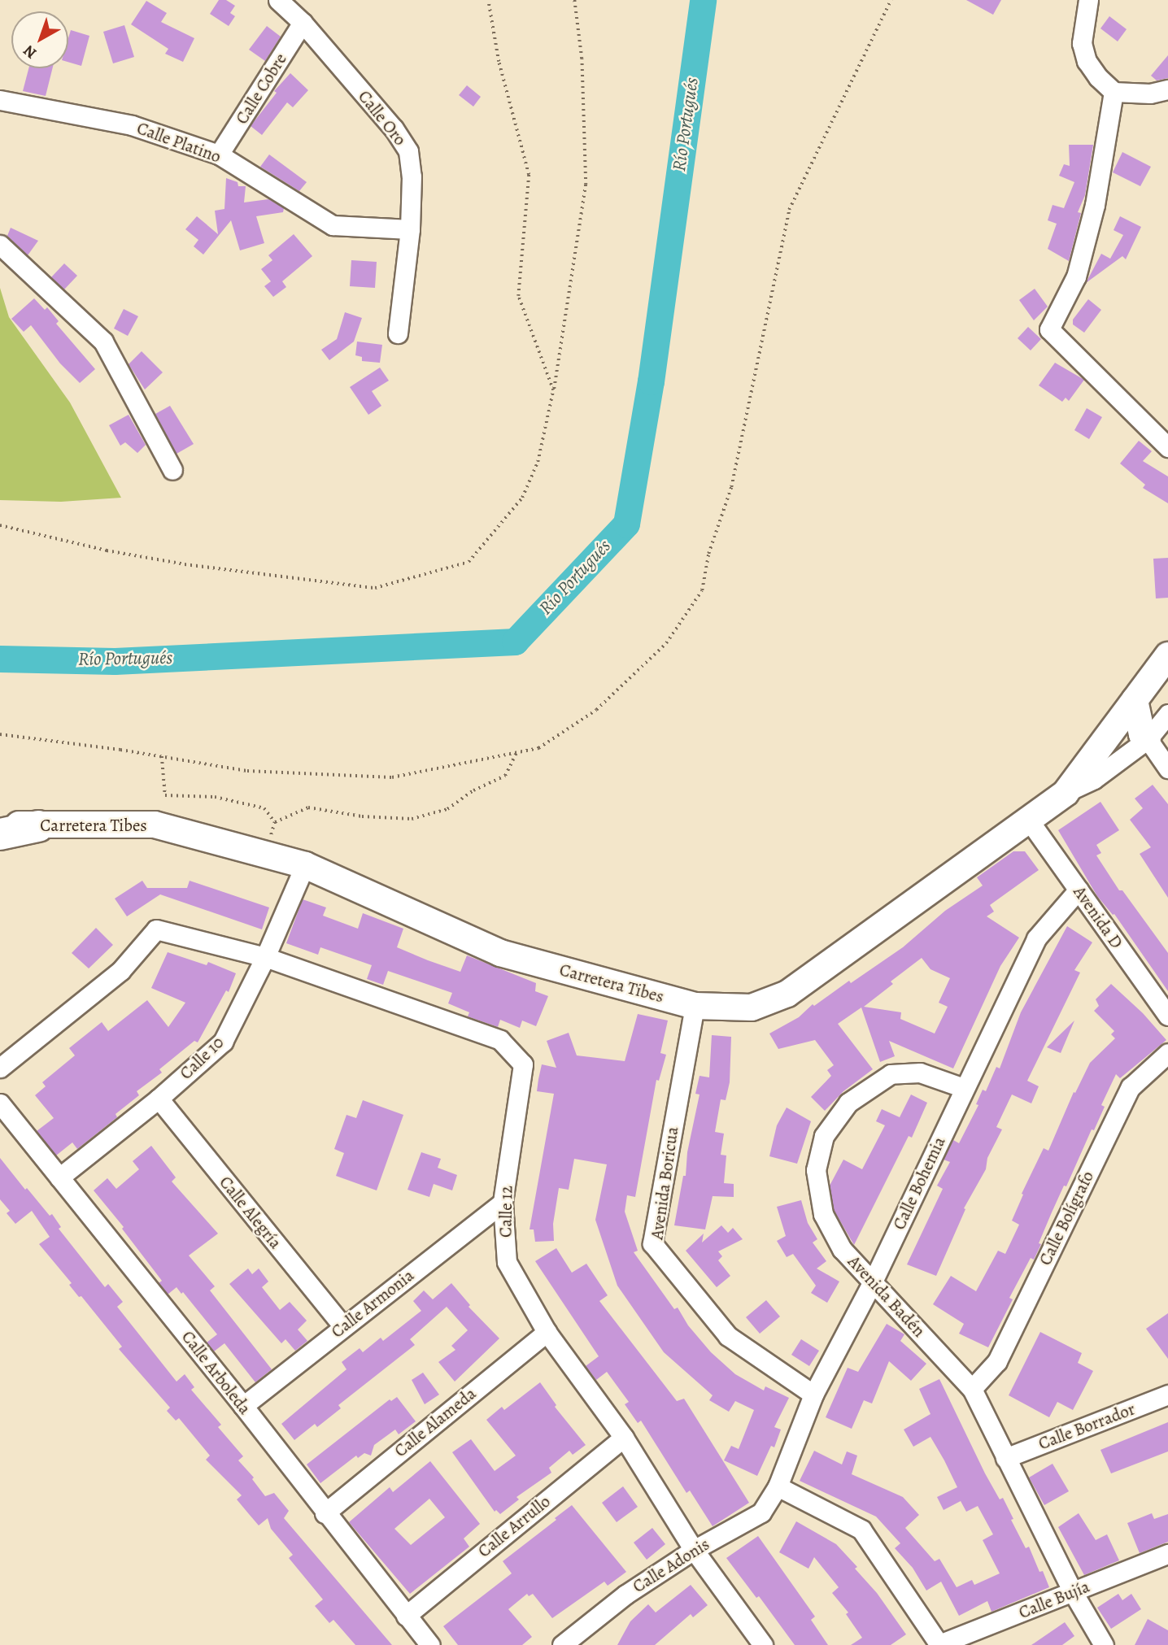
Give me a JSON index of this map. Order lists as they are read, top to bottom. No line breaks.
{"streets":{"street":["Calle Cobre","Calle Oro","Calle Platino","Carretera Tibes","Avenida D","Calle 10","Avenida Boricua","Calle Bohemia","Calle 12","Calle Alegría","Calle Bolígrafo","Avenida Badén","Calle Armonia","Calle Arboleda","Calle Alameda","Calle Borrador","Calle Arrullo","Calle Adonis","Calle Bujía"]},"crossings":[["Calle Cobre","Calle Oro"],["Calle Cobre","Calle Platino"],["Calle Oro","Calle Platino"],["Carretera Tibes","Avenida D"],["Carretera Tibes","Calle 10"],["Carretera Tibes","Avenida Boricua"],["Avenida D","Calle Bohemia"],["Calle 10","Calle 12"],["Calle 10","Calle Alegría"],["Calle 10","Calle Arboleda"],["Avenida Boricua","Calle Bohemia"],["Calle Bohemia","Avenida Badén"],["Calle Bohemia","Calle Adonis"],["Calle 12","Calle Armonia"],["Calle 12","Calle Alameda"],["Calle 12","Calle Arrullo"],["Calle 12","Calle Adonis"],["Calle Alegría","Calle Armonia"],["Calle Bolígrafo","Avenida Badén"],["Avenida Badén","Calle Borrador"],["Avenida Badén","Calle Bujía"],["Calle Armonia","Calle Arboleda"],["Calle Arboleda","Calle Alameda"],["Calle Arboleda","Calle Arrullo"]],"water":["Río Portugués"],"north":"bottom left"}
